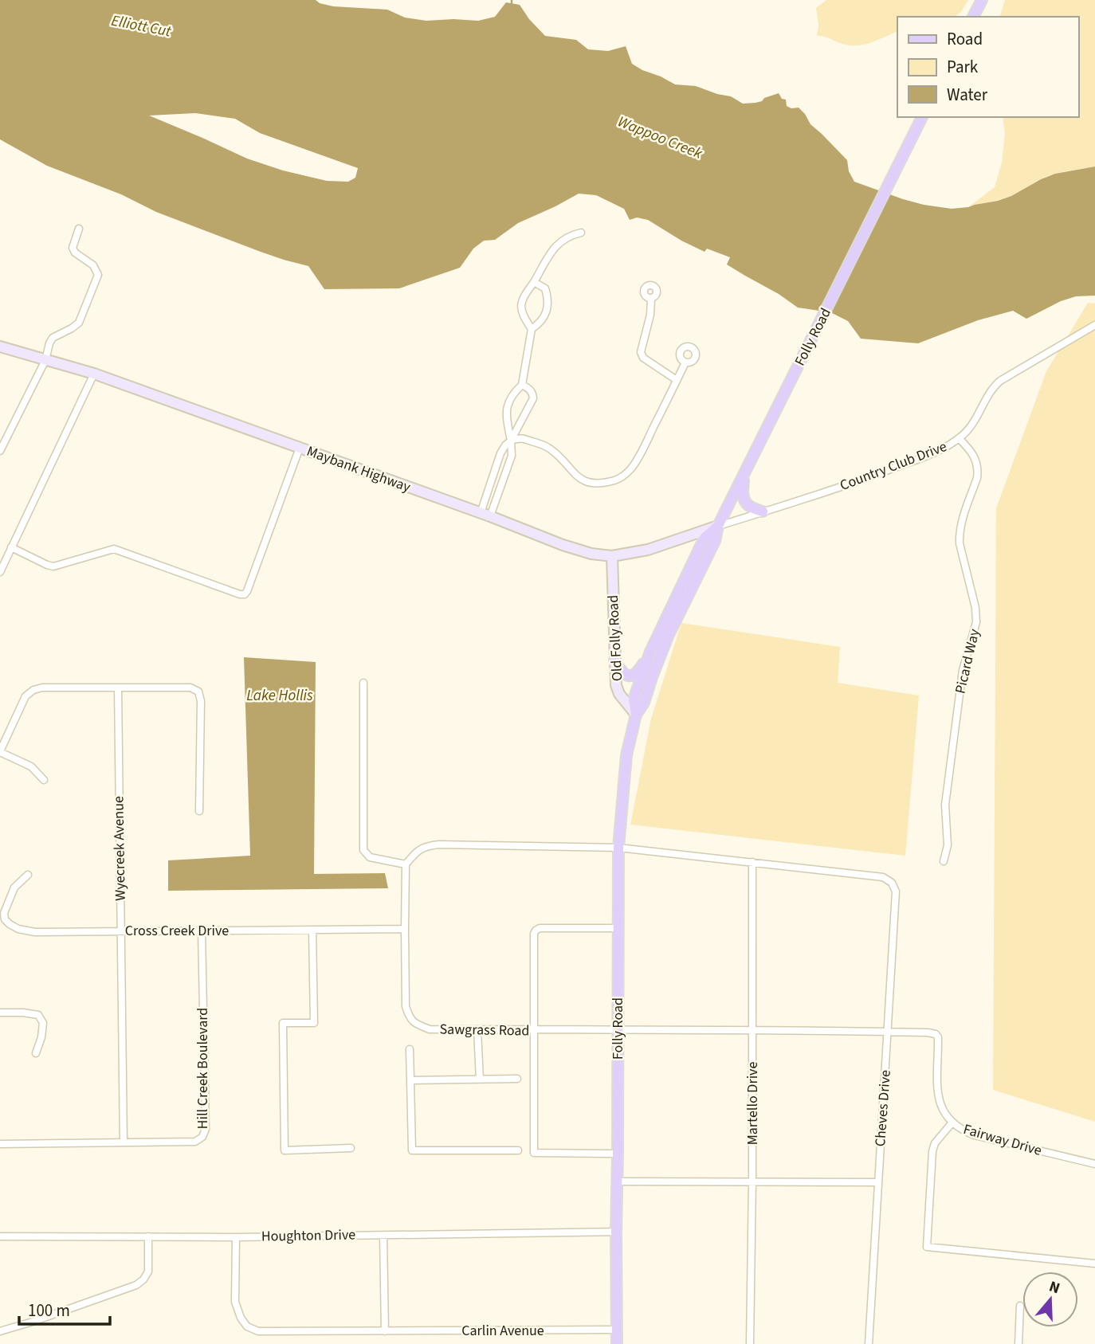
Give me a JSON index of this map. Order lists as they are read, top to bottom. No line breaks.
{"streets":{"main road":["Folly Road","Maybank Highway","Old Folly Road"],"street":["Country Club Drive","Picard Way","Wyecreek Avenue","Cross Creek Drive","Sawgrass Road","Hill Creek Boulevard","Martello Drive","Cheves Drive","Fairway Drive","Houghton Drive","Carlin Avenue"]},"crossings":[["Folly Road","Country Club Drive"],["Folly Road","Maybank Highway"],["Folly Road","Old Folly Road"],["Folly Road","Sawgrass Road"],["Folly Road","Houghton Drive"],["Folly Road","Carlin Avenue"],["Country Club Drive","Maybank Highway"],["Country Club Drive","Picard Way"],["Maybank Highway","Old Folly Road"],["Wyecreek Avenue","Cross Creek Drive"],["Wyecreek Avenue","Hill Creek Boulevard"],["Cross Creek Drive","Sawgrass Road"],["Cross Creek Drive","Hill Creek Boulevard"],["Sawgrass Road","Martello Drive"],["Sawgrass Road","Cheves Drive"],["Sawgrass Road","Fairway Drive"],["Martello Drive","Cheves Drive"],["Cheves Drive","Fairway Drive"],["Houghton Drive","Carlin Avenue"]],"water":["Elliott Cut","Wappoo Creek","Lake Hollis"],"legend":["Road","Park","Water"],"scale_bar":"100 m","north":"top"}
